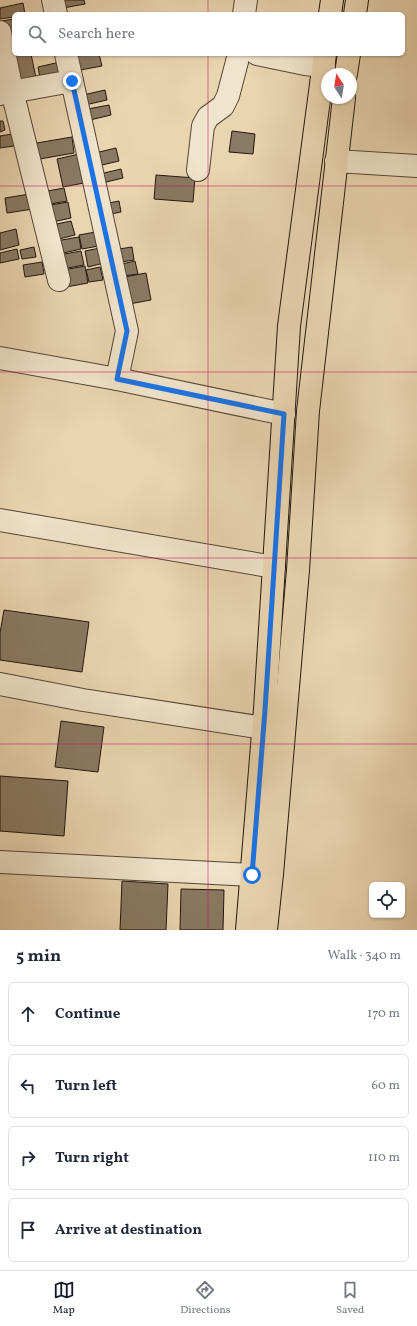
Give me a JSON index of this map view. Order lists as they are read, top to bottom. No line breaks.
{"north":"top","page":{"search":"Search here","heading":["5 min","Walk · 340 m"],"list":[["Continue","170 m"],["Turn left","60 m"],["Turn right","110 m"],"Arrive at destination"],"nav":["Map","Directions","Saved"]}}
